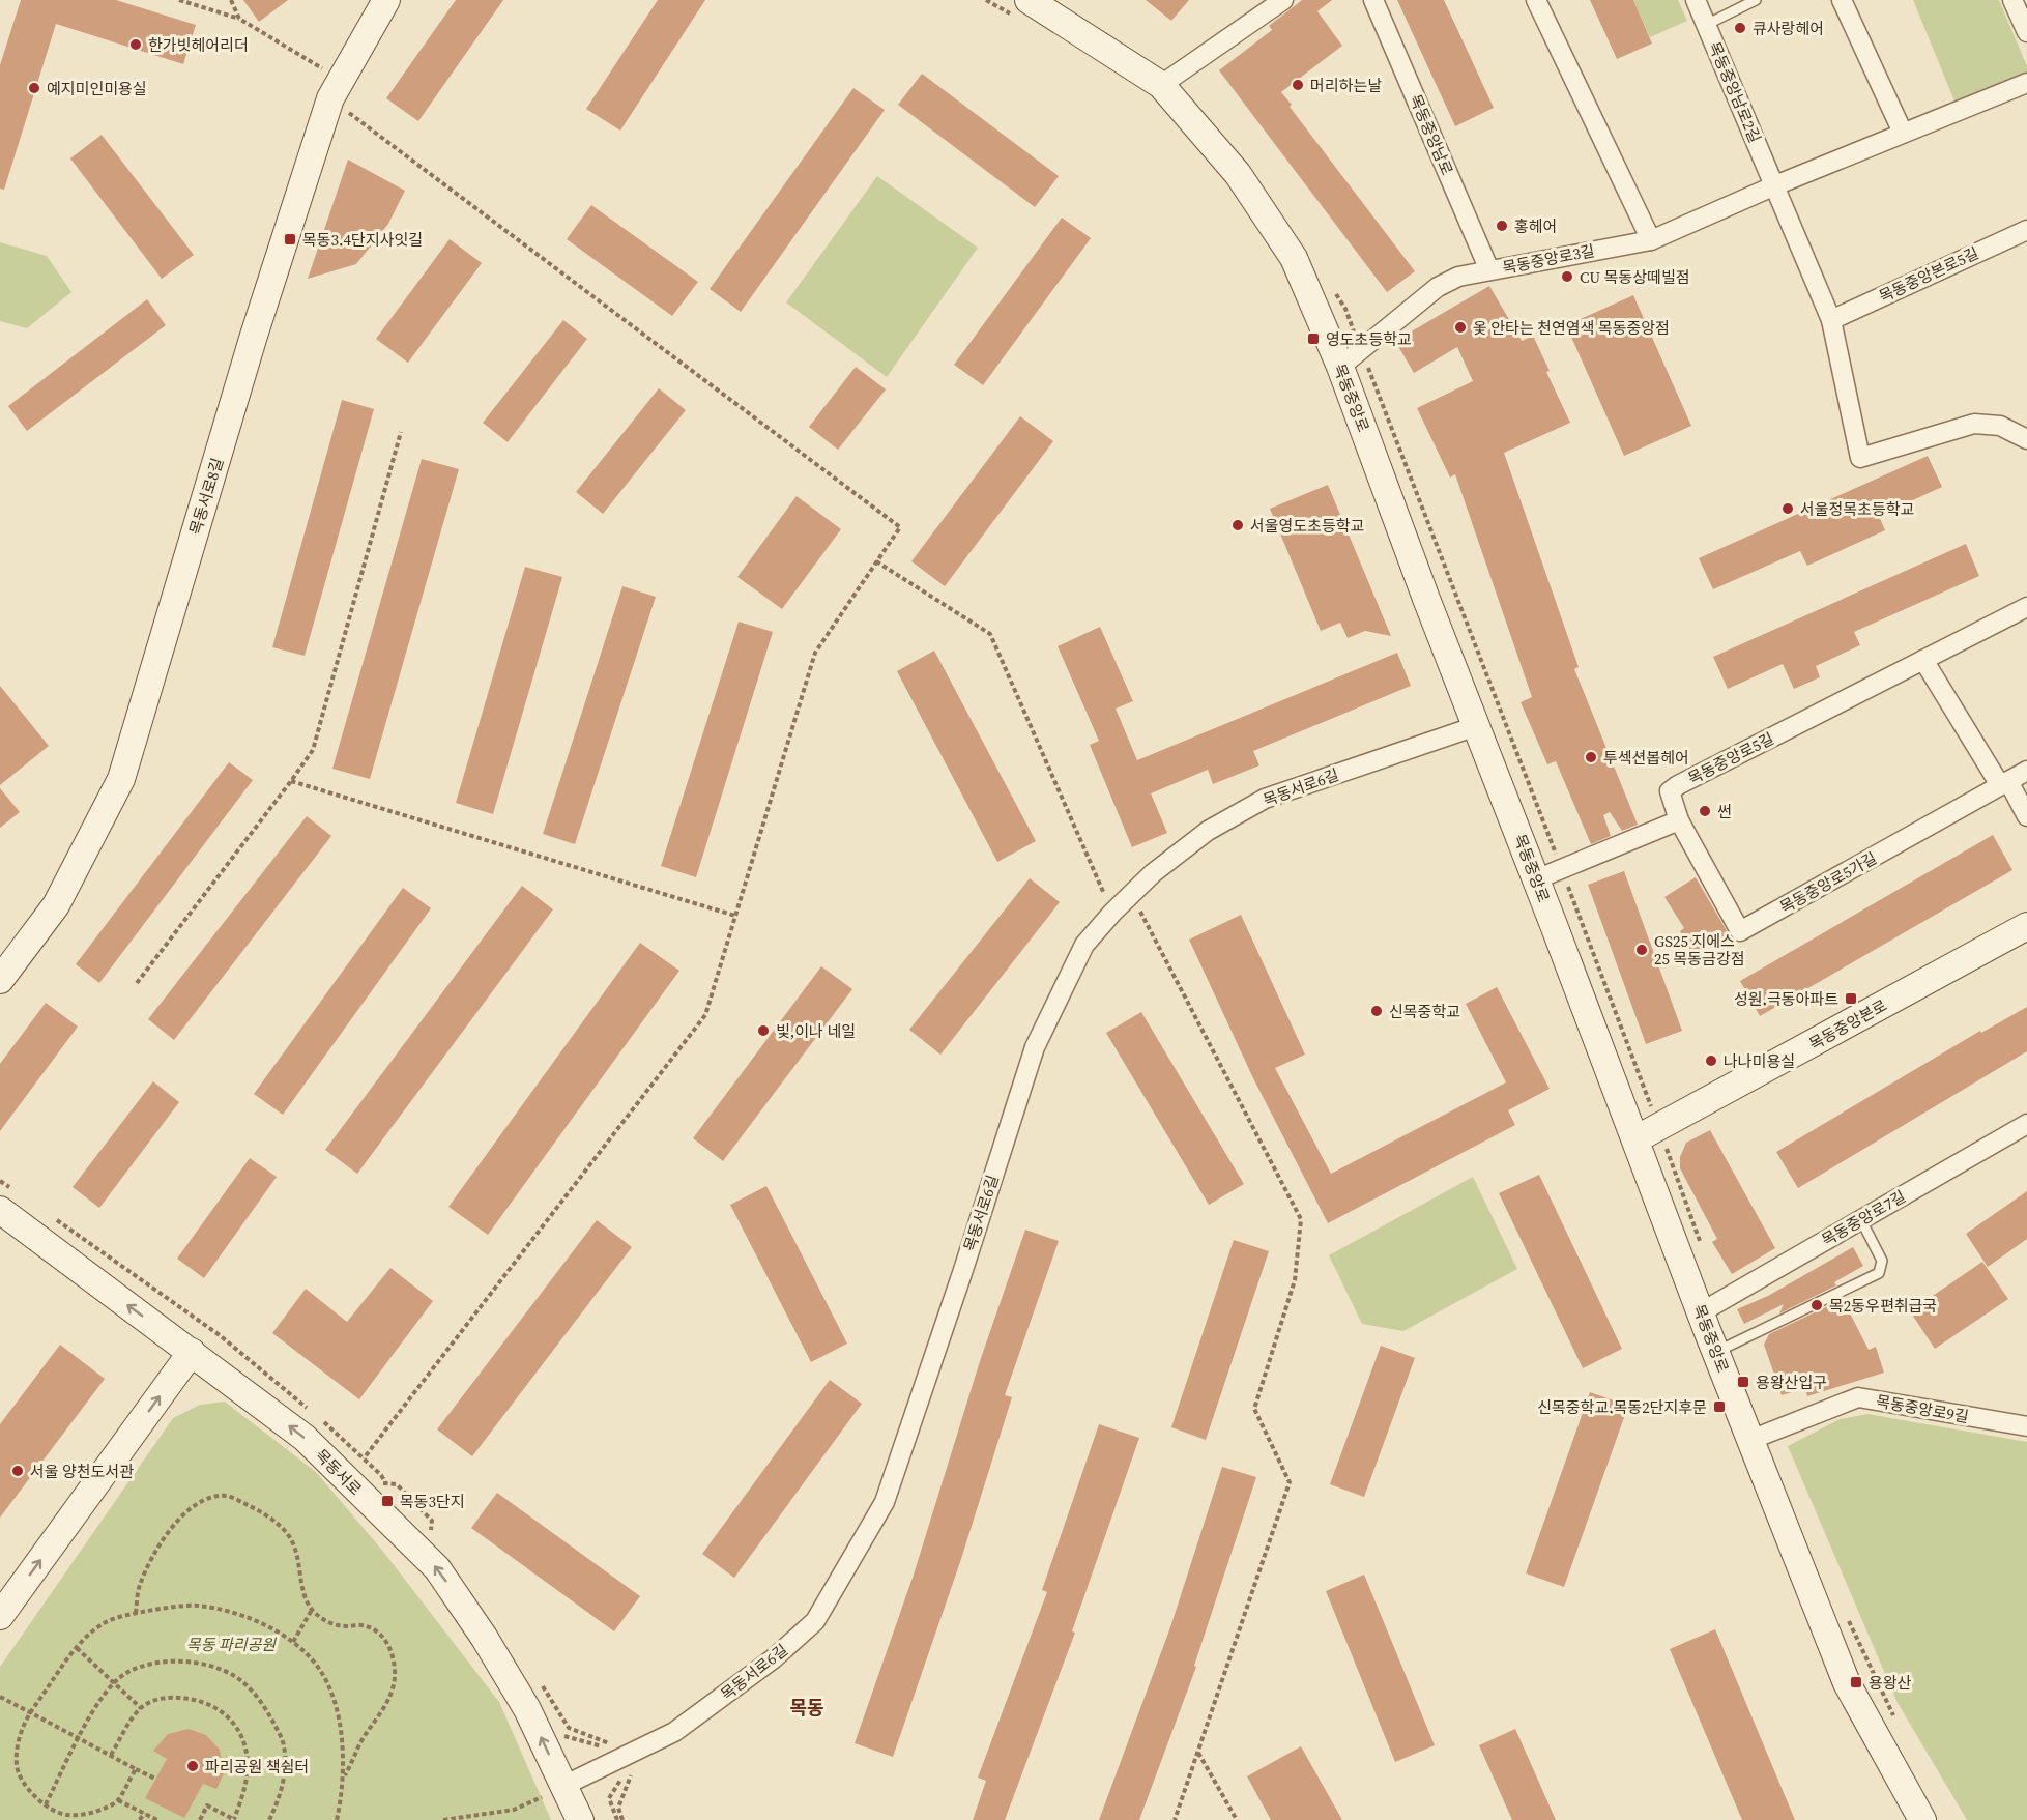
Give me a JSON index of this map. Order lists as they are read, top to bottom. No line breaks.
{"streets":{"main road":["목동중앙로","목동서로8길","목동중앙본로","목동서로"],"street":["목동중앙남로2길","목동중앙남로","목동중앙로3길","목동중앙본로5길","목동중앙로5길","목동서로6길","목동중앙로5가길","목동중앙로7길","목동중앙로9길"]},"crossings":[["목동중앙남로2길","목동중앙로3길"],["목동중앙남로","목동중앙로3길"],["목동중앙로3길","목동중앙로"],["목동중앙로","목동서로6길"],["목동중앙로","목동중앙본로"],["목동중앙로","목동중앙로7길"],["목동중앙로","목동중앙로9길"],["목동중앙로5길","목동중앙로5가길"],["목동서로6길","목동서로"]],"one_way":["목동서로"],"districts":["목동"],"parks":["목동 파리공원"],"places":{"other":["큐사랑헤어","한가빗헤어리더","머리하는날","예지미인미용실","홍헤어","CU 목동상떼빌점","옻 안타는 천연염색 목동중앙점","서울정목초등학교","서울영도초등학교","투섹션봅헤어","썬","GS25 지에스 25 목동금강점","신목중학교","빛,이나 네일","나나미용실","목2동우편취급국","서울 양천도서관","파리공원 책쉼터"],"transit":["목동3.4단지사잇길","영도초등학교","성원.극동아파트","용왕산입구","신목중학교.목동2단지후문","목동3단지","용왕산"]}}
